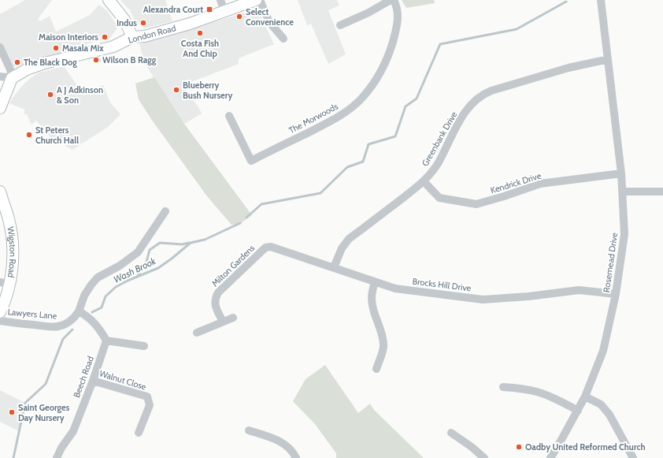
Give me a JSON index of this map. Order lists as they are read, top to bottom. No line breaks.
{"streets":{"main road":["London Road","Wigston Road"],"street":["The Morwoods","Greenbank Drive","Kendrick Drive","Rosemead Drive","Milton Gardens","Brocks Hill Drive","Lawyers Lane","Beech Road","Walnut Close"]},"crossings":[["Greenbank Drive","Kendrick Drive"],["Greenbank Drive","Rosemead Drive"],["Greenbank Drive","Brocks Hill Drive"],["Kendrick Drive","Rosemead Drive"],["Rosemead Drive","Brocks Hill Drive"],["Milton Gardens","Brocks Hill Drive"],["Beech Road","Walnut Close"]],"water":["Wash Brook"],"places":{"transit":["Alexandra Court"],"other":["Select Convenience","Indus","Costa Fish And Chip","Maison Interiors","Masala Mix","Wilson B Ragg","The Black Dog","Blueberry Bush Nursery","A J Adkinson & Son","St Peters Church Hall","Saint Georges Day Nursery","Oadby United Reformed Church"]}}
